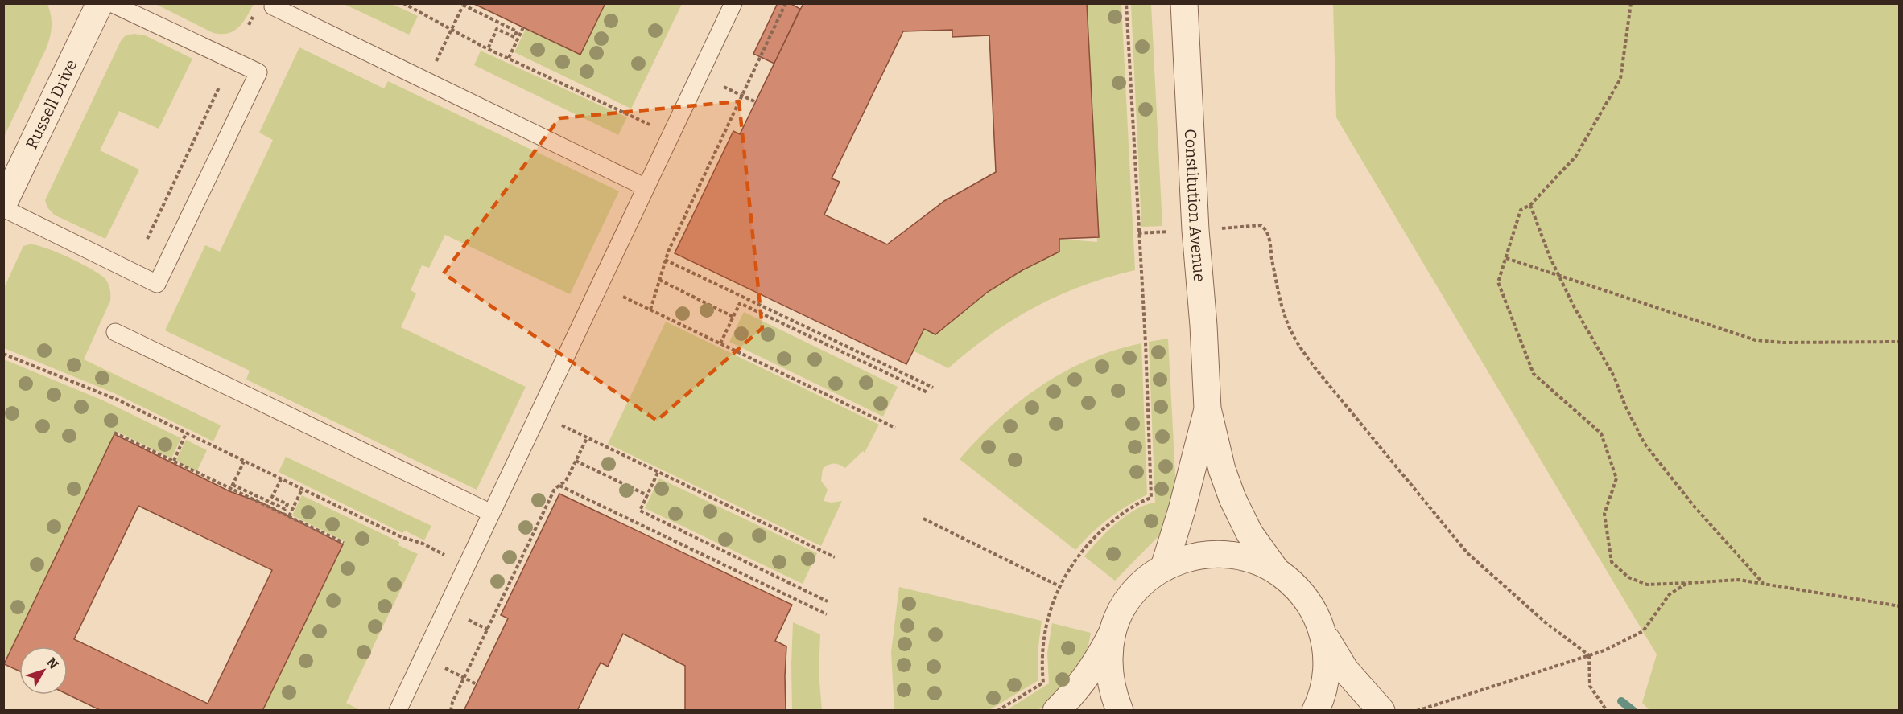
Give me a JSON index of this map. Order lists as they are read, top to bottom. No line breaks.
{"streets":{"street":["Russell Drive","Constitution Avenue"]},"north":"top right"}
